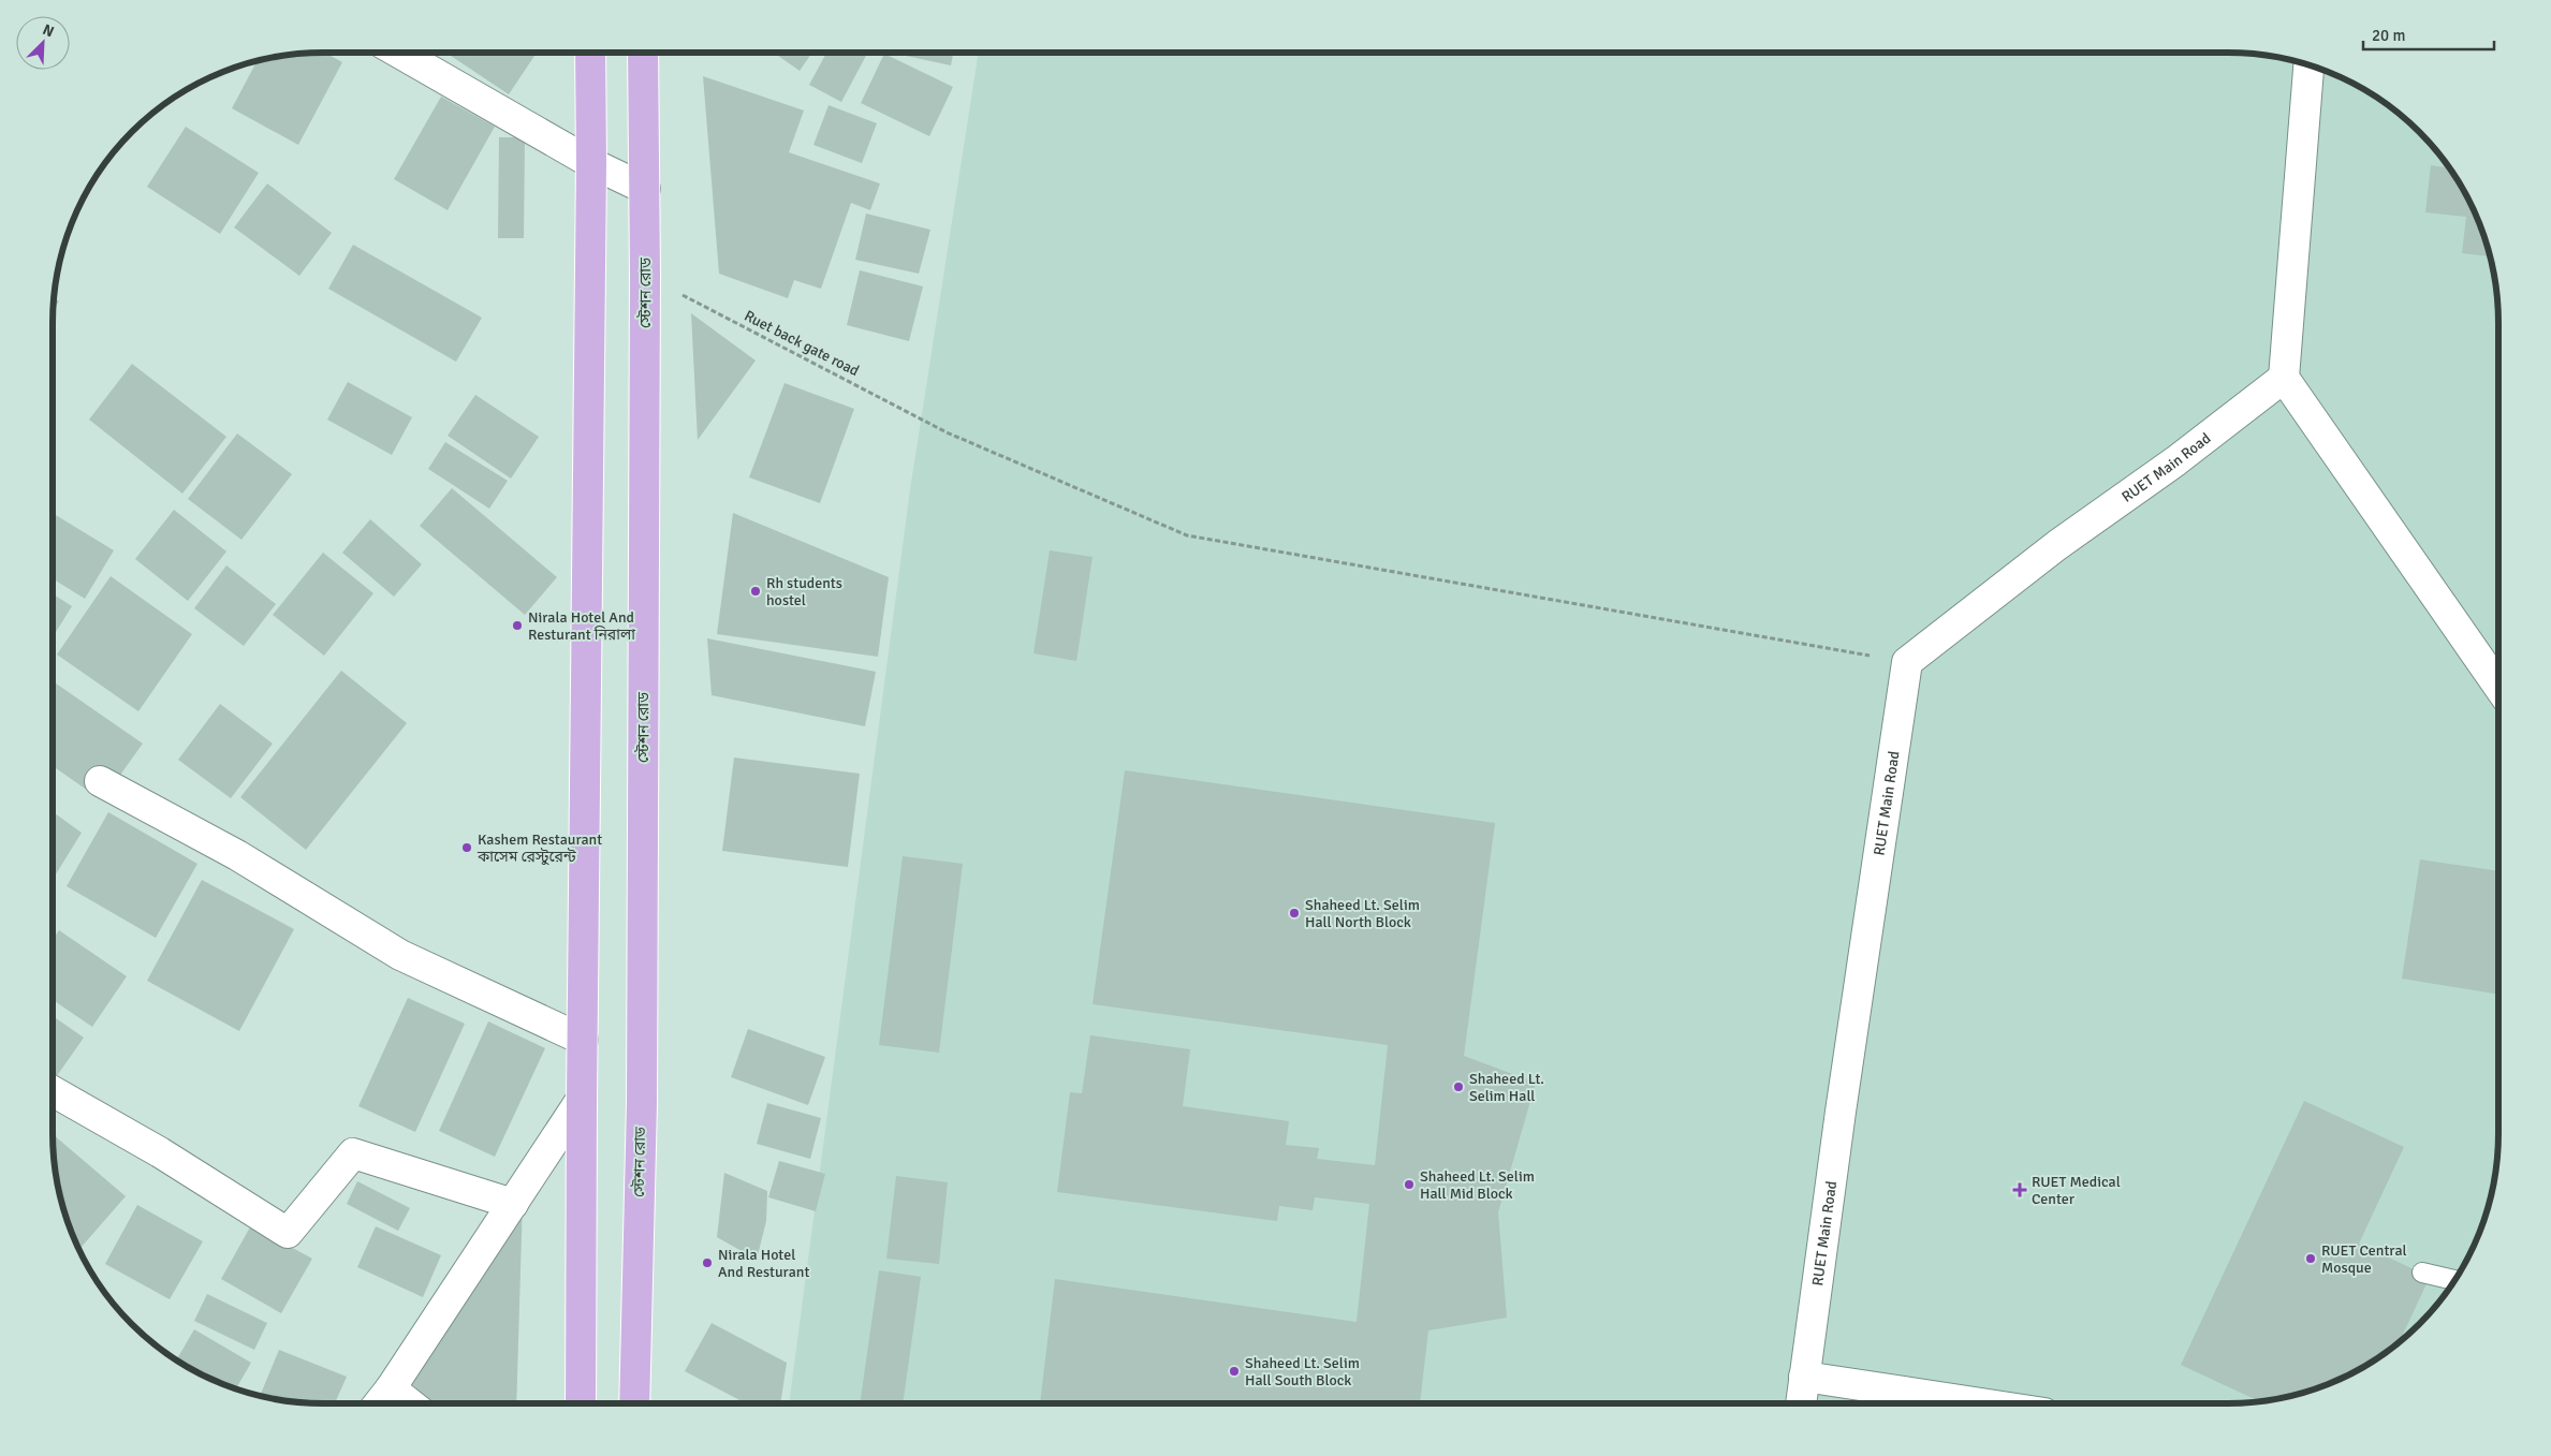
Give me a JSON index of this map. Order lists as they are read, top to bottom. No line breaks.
{"streets":{"main road":["স্টেশন রোড"],"street":["RUET Main Road"],"path":["Ruet back gate road"]},"crossings":[["স্টেশন রোড","Ruet back gate road"],["Ruet back gate road","RUET Main Road"]],"places":{"other":["Rh students hostel","Nirala Hotel And Resturant নিরালা","Kashem Restaurant কাসেম রেস্টুরেন্ট","Shaheed Lt. Selim Hall North Block","Shaheed Lt. Selim Hall","Shaheed Lt. Selim Hall Mid Block","RUET Central Mosque","Nirala Hotel And Resturant","Shaheed Lt. Selim Hall South Block"],"health":["RUET Medical Center"]},"scale_bar":"20 m","north":"top right"}
